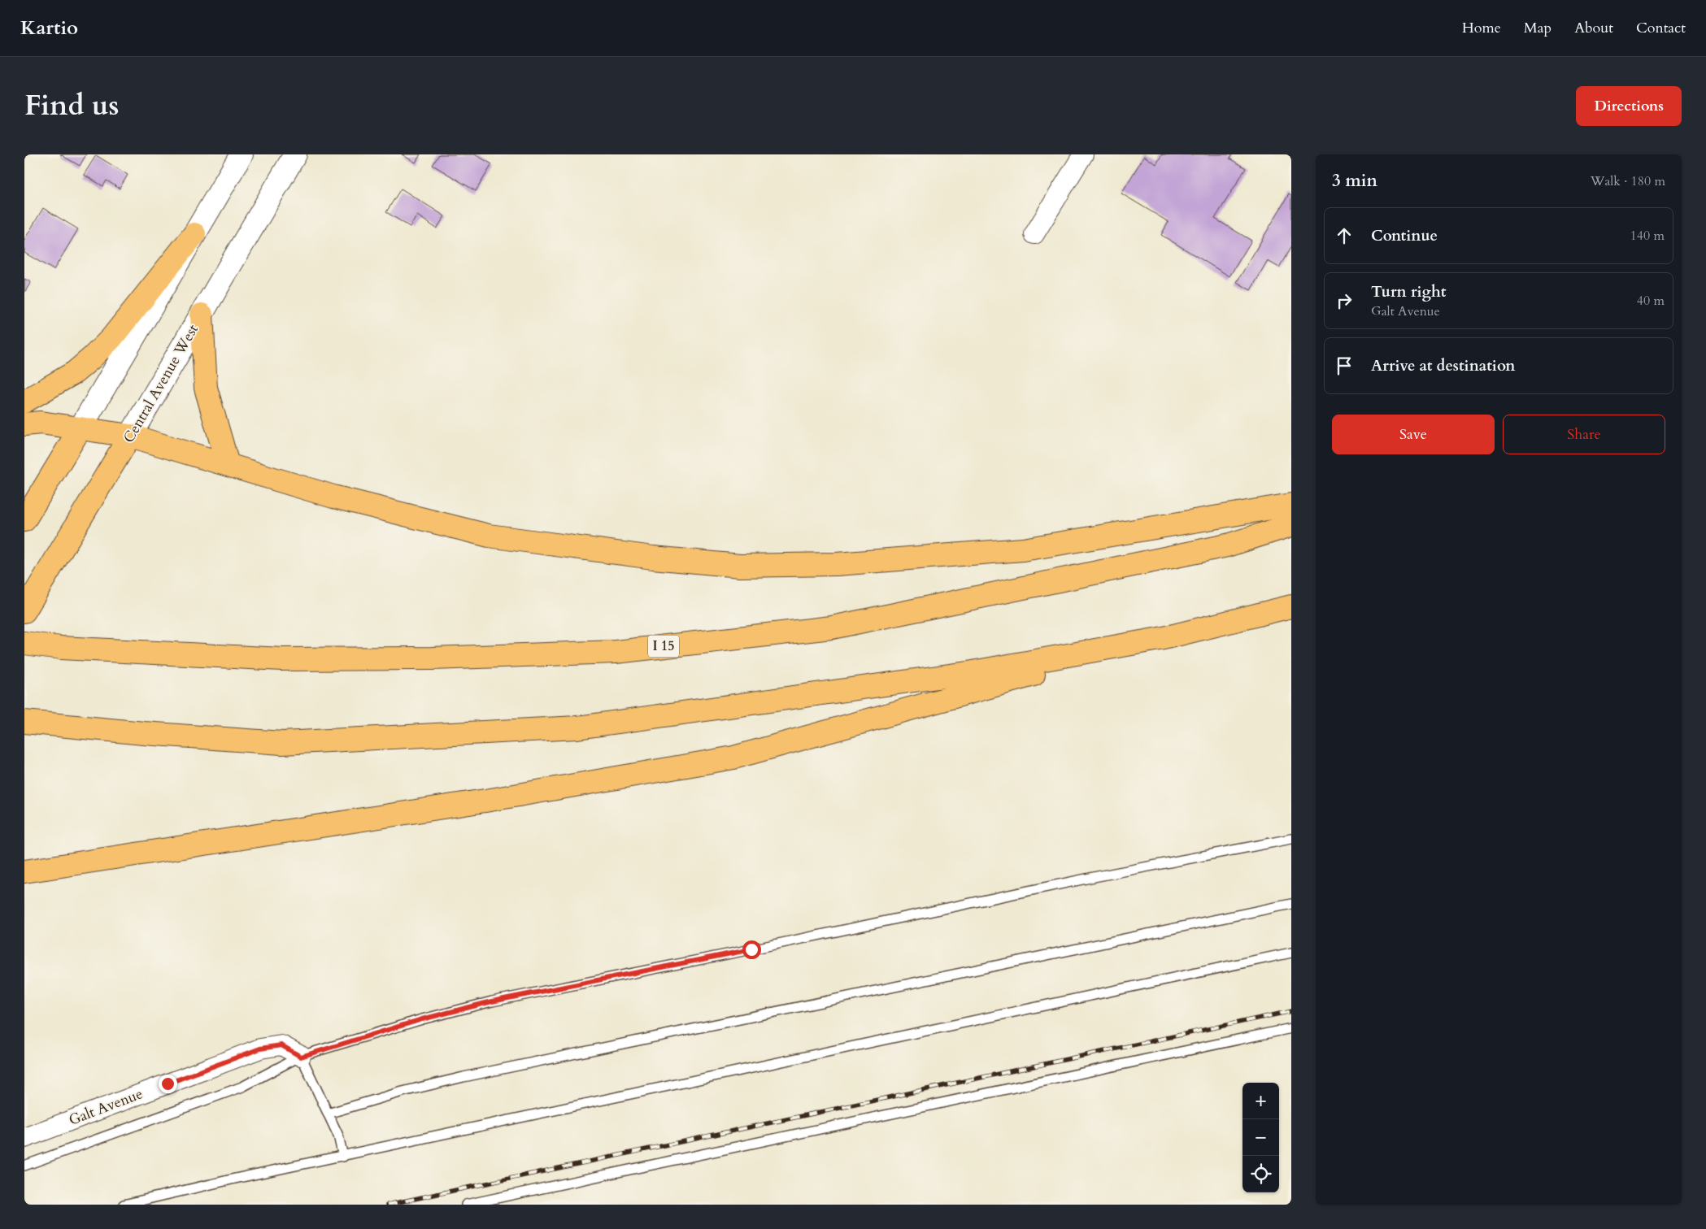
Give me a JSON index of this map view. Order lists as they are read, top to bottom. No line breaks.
{"streets":{"highway":["Central Avenue West","I 15"],"street":["Galt Avenue"]},"page":{"header":"Kartio","nav":["Home","Map","About","Contact"],"title":"Find us","buttons":["Directions",["Save","Share"]],"heading":["3 min","Walk · 180 m"],"list":[["Continue","140 m"],["Turn right","Galt Avenue","40 m"],"Arrive at destination"],"map_buttons":["+","−"]}}
